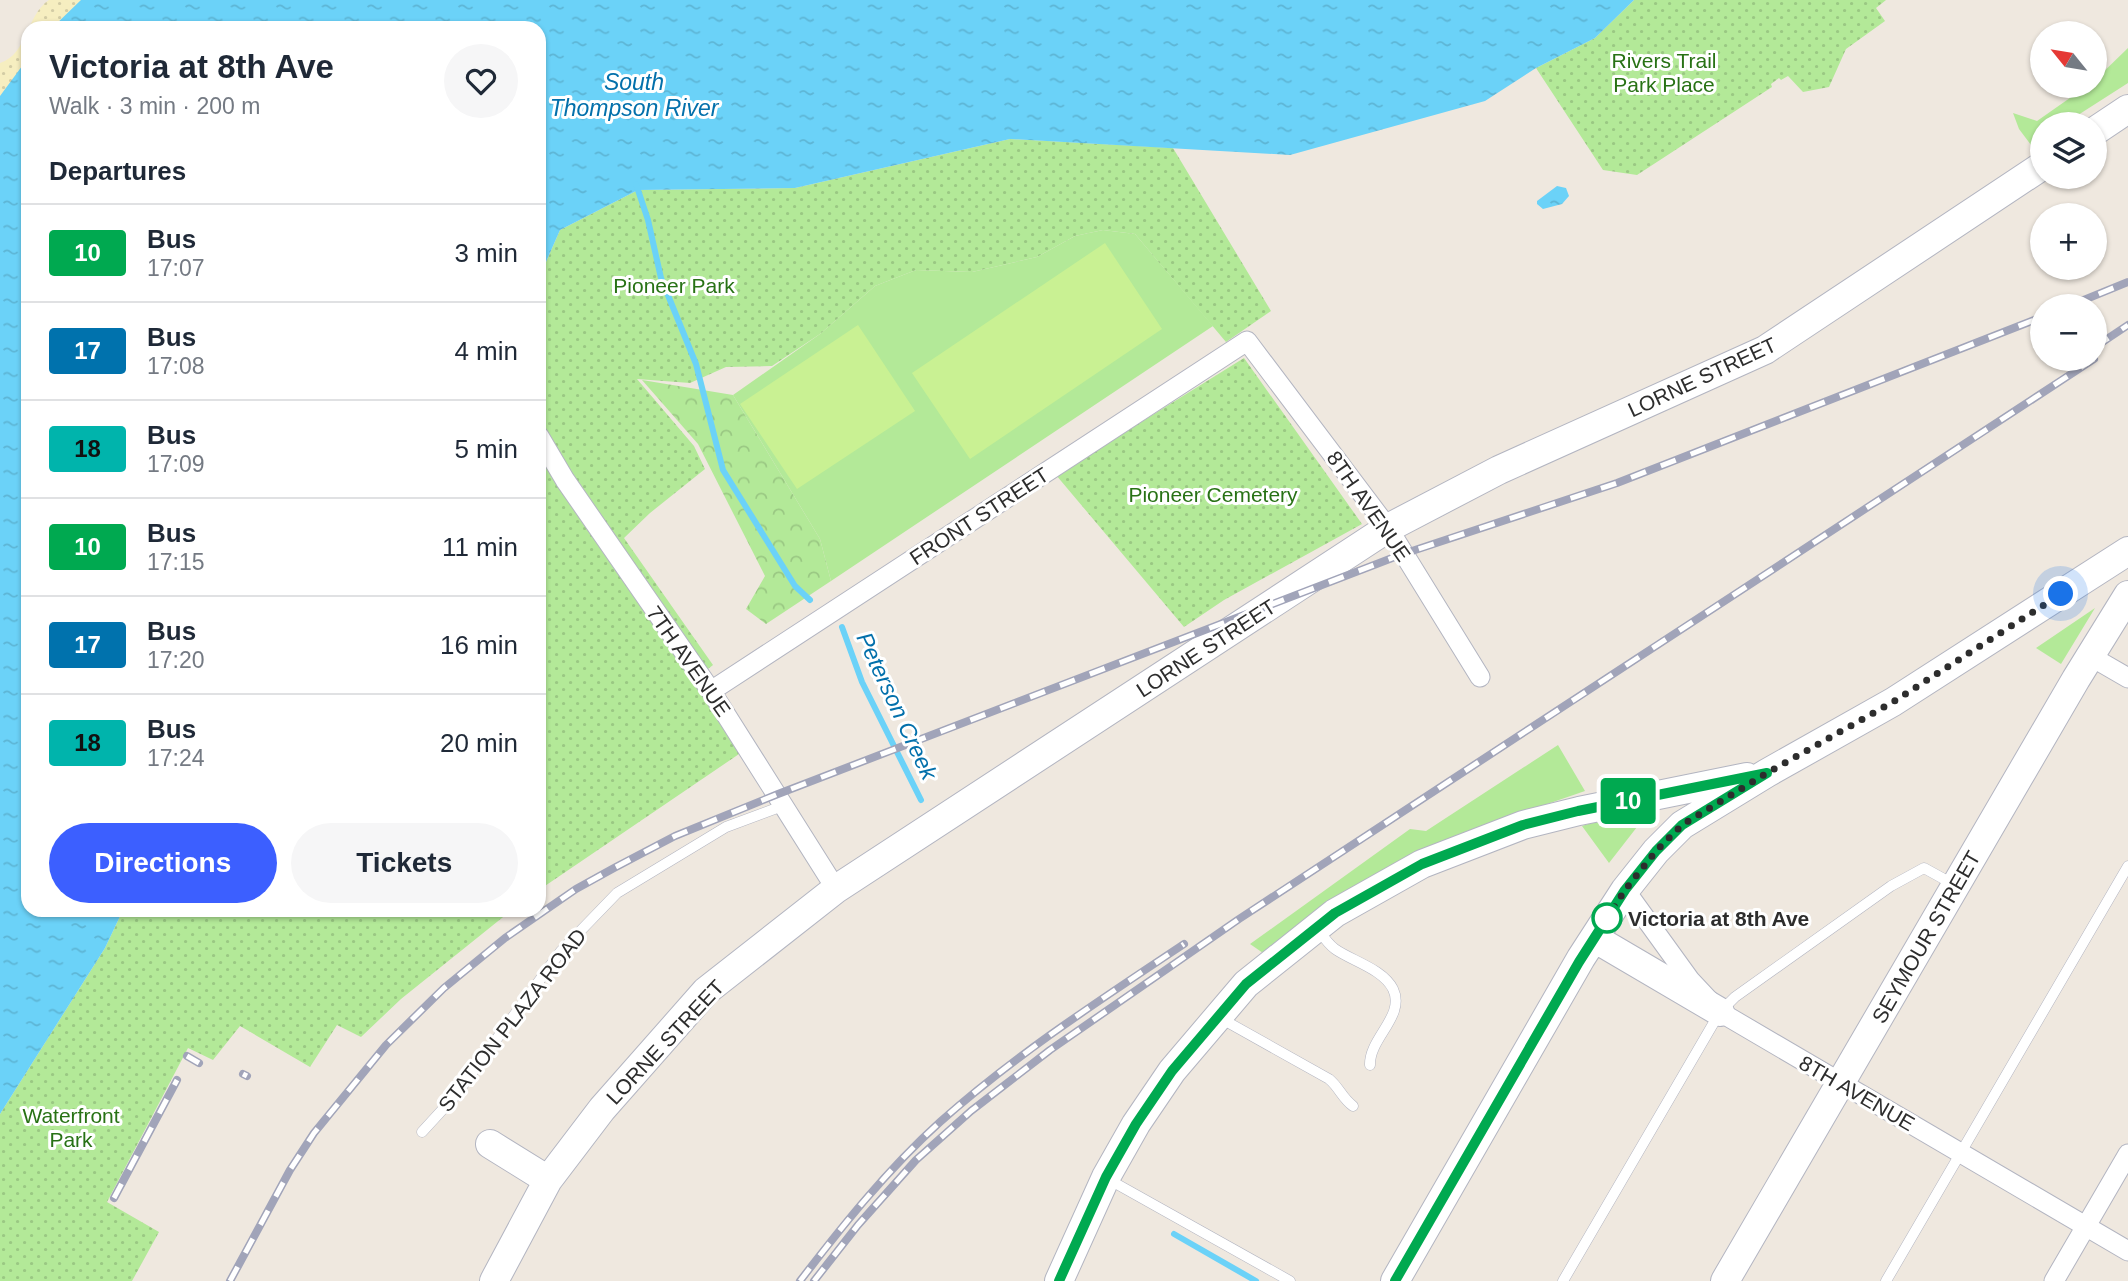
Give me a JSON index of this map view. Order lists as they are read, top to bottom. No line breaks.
{"streets":{"street":["LORNE STREET","8TH AVENUE","FRONT STREET","7TH AVENUE","SEYMOUR STREET"],"lane":["STATION PLAZA ROAD"]},"crossings":[["LORNE STREET","8TH AVENUE"],["LORNE STREET","7TH AVENUE"],["8TH AVENUE","FRONT STREET"],["8TH AVENUE","SEYMOUR STREET"],["FRONT STREET","7TH AVENUE"],["7TH AVENUE","STATION PLAZA ROAD"]],"water":["South Thompson River","Peterson Creek"],"parks":["Rivers Trail Park Place","Pioneer Park","Pioneer Cemetery","Waterfront Park"],"places":["Victoria at 8th Ave"],"lines":["bus line 10"],"north":"top left","page":{"on_map":"10","map_buttons":["+","−"],"heading":[["Victoria at 8th Ave","Walk · 3 min · 200 m"],"Departures"],"list":[{"mark":"10","name":"Bus","note":"17:07","value":"3 min"},{"mark":"17","name":"Bus","note":"17:08","value":"4 min"},{"mark":"18","name":"Bus","note":"17:09","value":"5 min"},{"mark":"10","name":"Bus","note":"17:15","value":"11 min"},{"mark":"17","name":"Bus","note":"17:20","value":"16 min"},{"mark":"18","name":"Bus","note":"17:24","value":"20 min"}],"buttons":["Directions","Tickets"]}}
